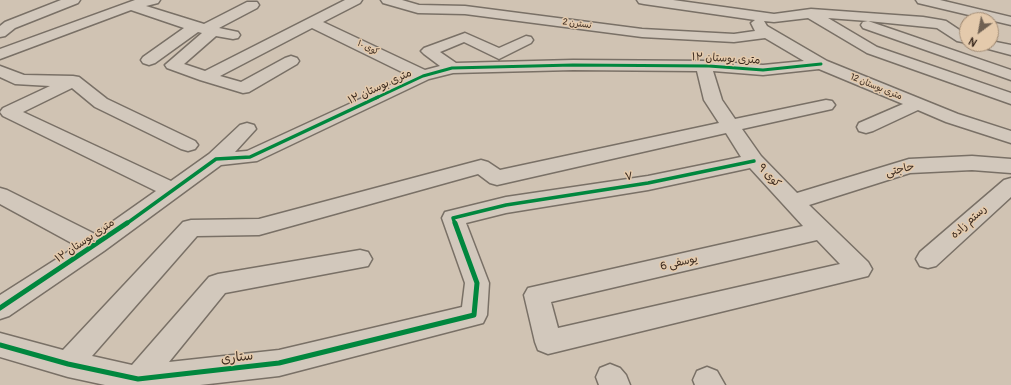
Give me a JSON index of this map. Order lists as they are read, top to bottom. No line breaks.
{"streets":{"street":["نسترن 2","کوی ۱۰","۱۲ متری بوستان","12 متری بوستان","حاجتی","کوی ۹","۷","رستم زاده","یوسفی 6","ستاری"]},"crossings":[["نسترن 2","12 متری بوستان"],["کوی ۱۰","۱۲ متری بوستان"],["۱۲ متری بوستان","12 متری بوستان"],["۱۲ متری بوستان","کوی ۹"],["حاجتی","کوی ۹"],["کوی ۹","۷"],["کوی ۹","یوسفی 6"],["۷","ستاری"]],"north":"bottom left"}
